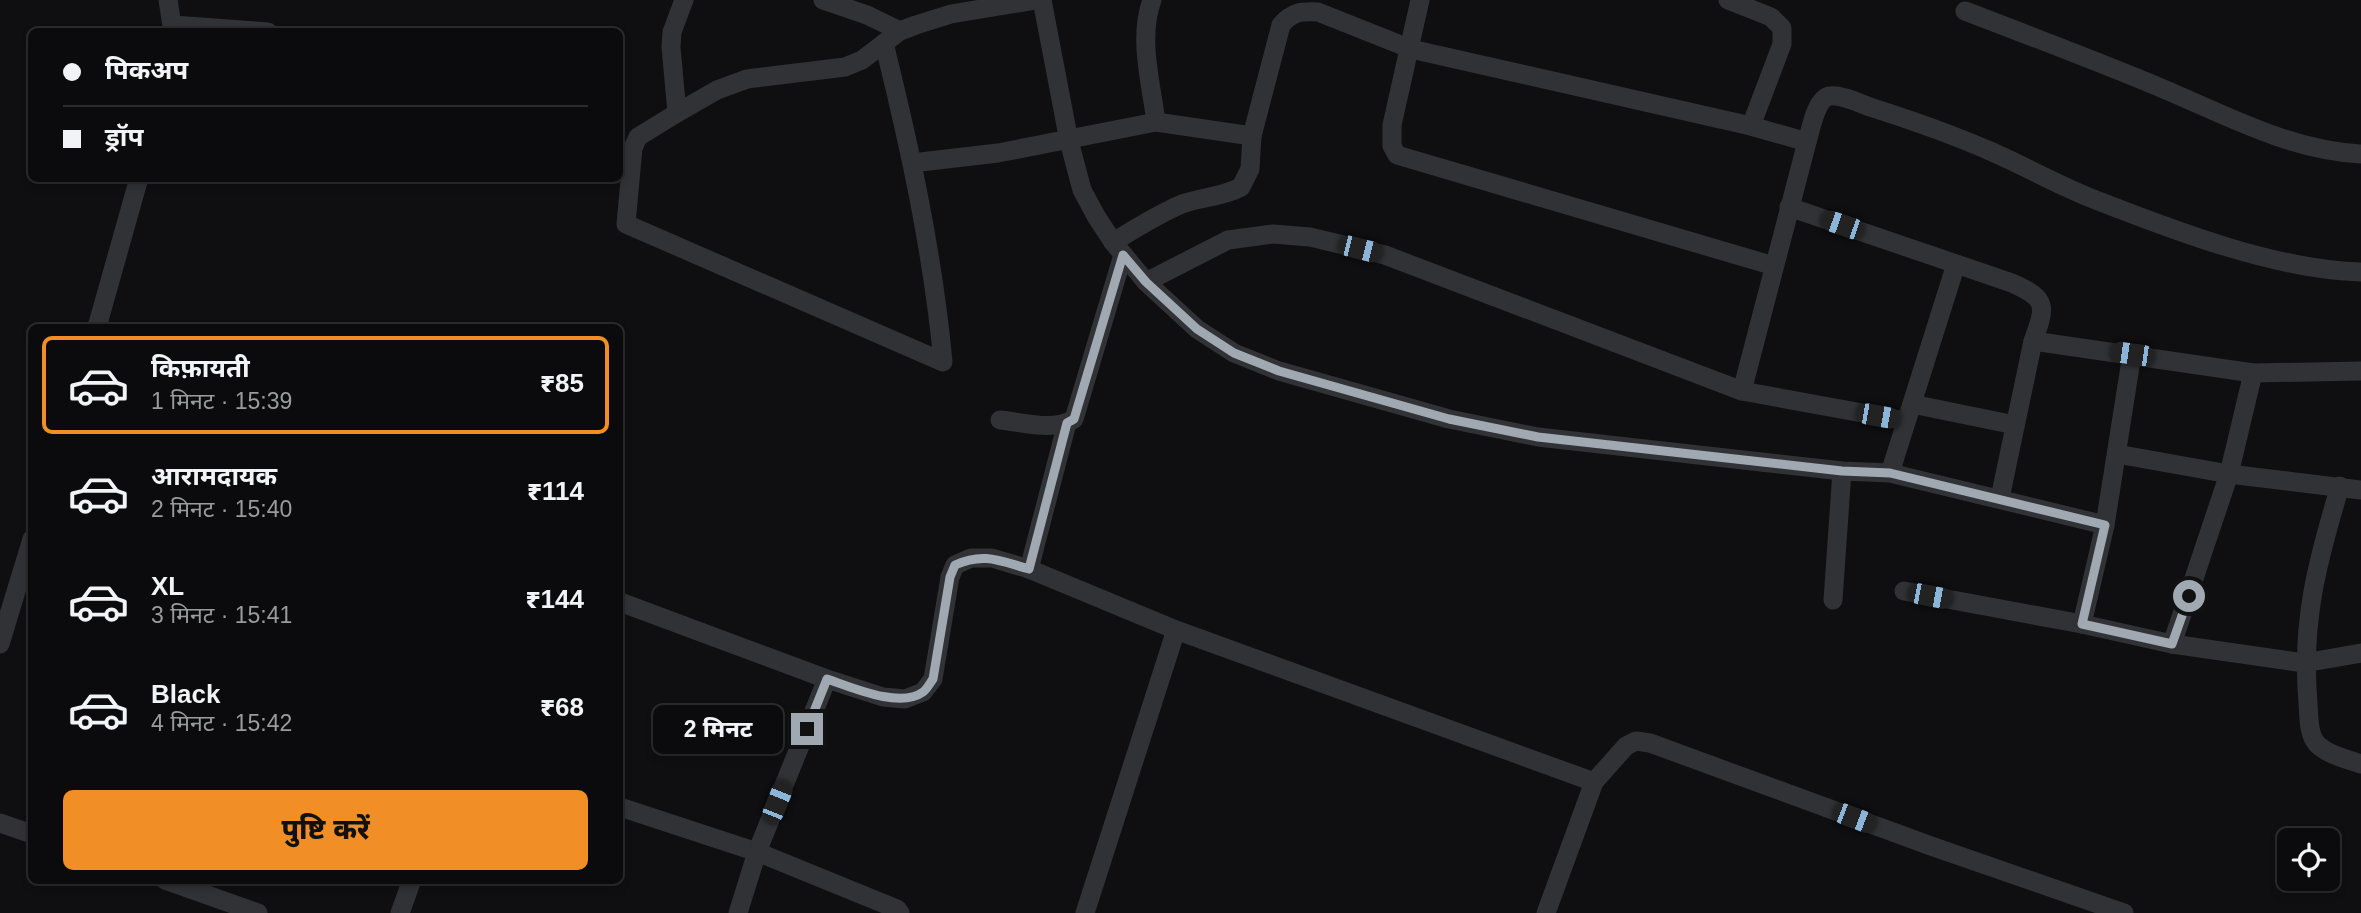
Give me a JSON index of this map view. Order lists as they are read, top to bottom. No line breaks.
{"page":{"banner":["पिकअप","ड्रॉप"],"list":[{"name":"किफ़ायती","note":"1 मिनट · 15:39","value":"₹85"},{"name":"आरामदायक","note":"2 मिनट · 15:40","value":"₹114"},{"name":"XL","note":"3 मिनट · 15:41","value":"₹144"},{"name":"Black","note":"4 मिनट · 15:42","value":"₹68"}],"bubble":"2 मिनट","buttons":"पुष्टि करें"}}
